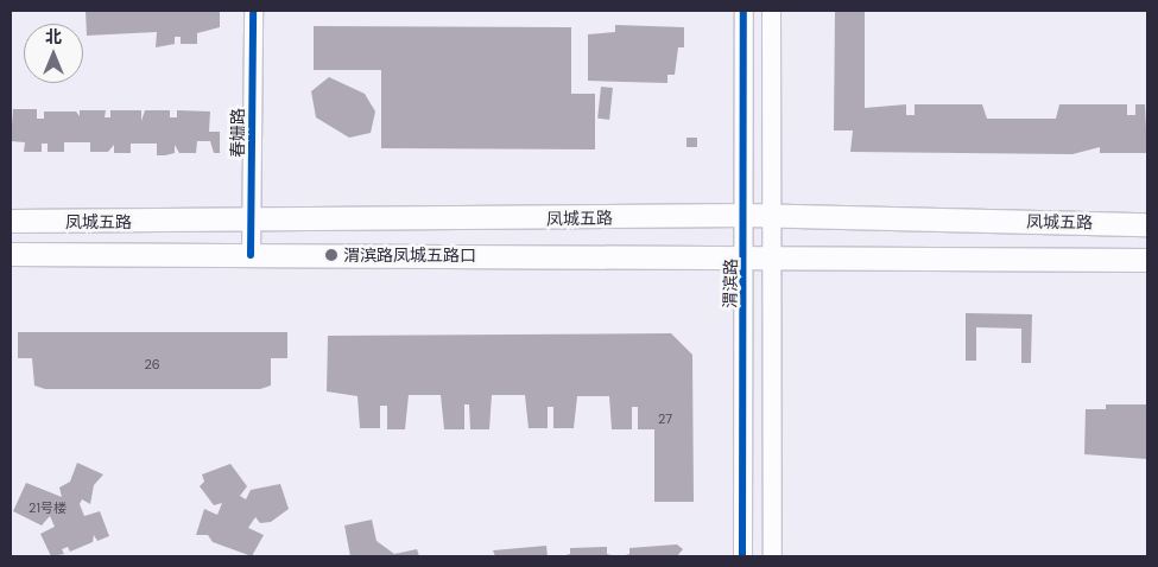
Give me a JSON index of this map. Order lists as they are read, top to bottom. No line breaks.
{"streets":{"main road":["凤城五路"],"street":["春姗路","渭滨路"]},"crossings":[["春姗路","凤城五路"],["凤城五路","渭滨路"]],"places":["渭滨路凤城五路口"],"house_numbers":["26","27","21号楼"],"north":"top"}
